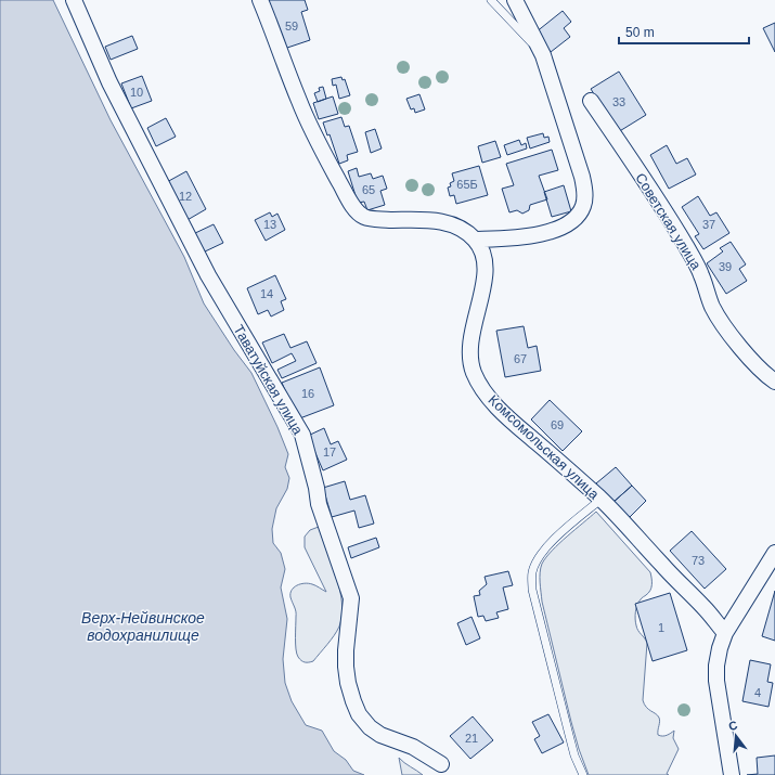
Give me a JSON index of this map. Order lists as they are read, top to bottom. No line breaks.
{"streets":{"street":["Советская улица","Таватуйская улица","Комсомольская улица"]},"water":["Верх-Нейвинское водохранилище"],"house_numbers":["59","10","33","65Б","65","12","13","37","39","14","67","16","69","17","73","1","4","21"],"scale_bar":"50 m","north":"top"}
